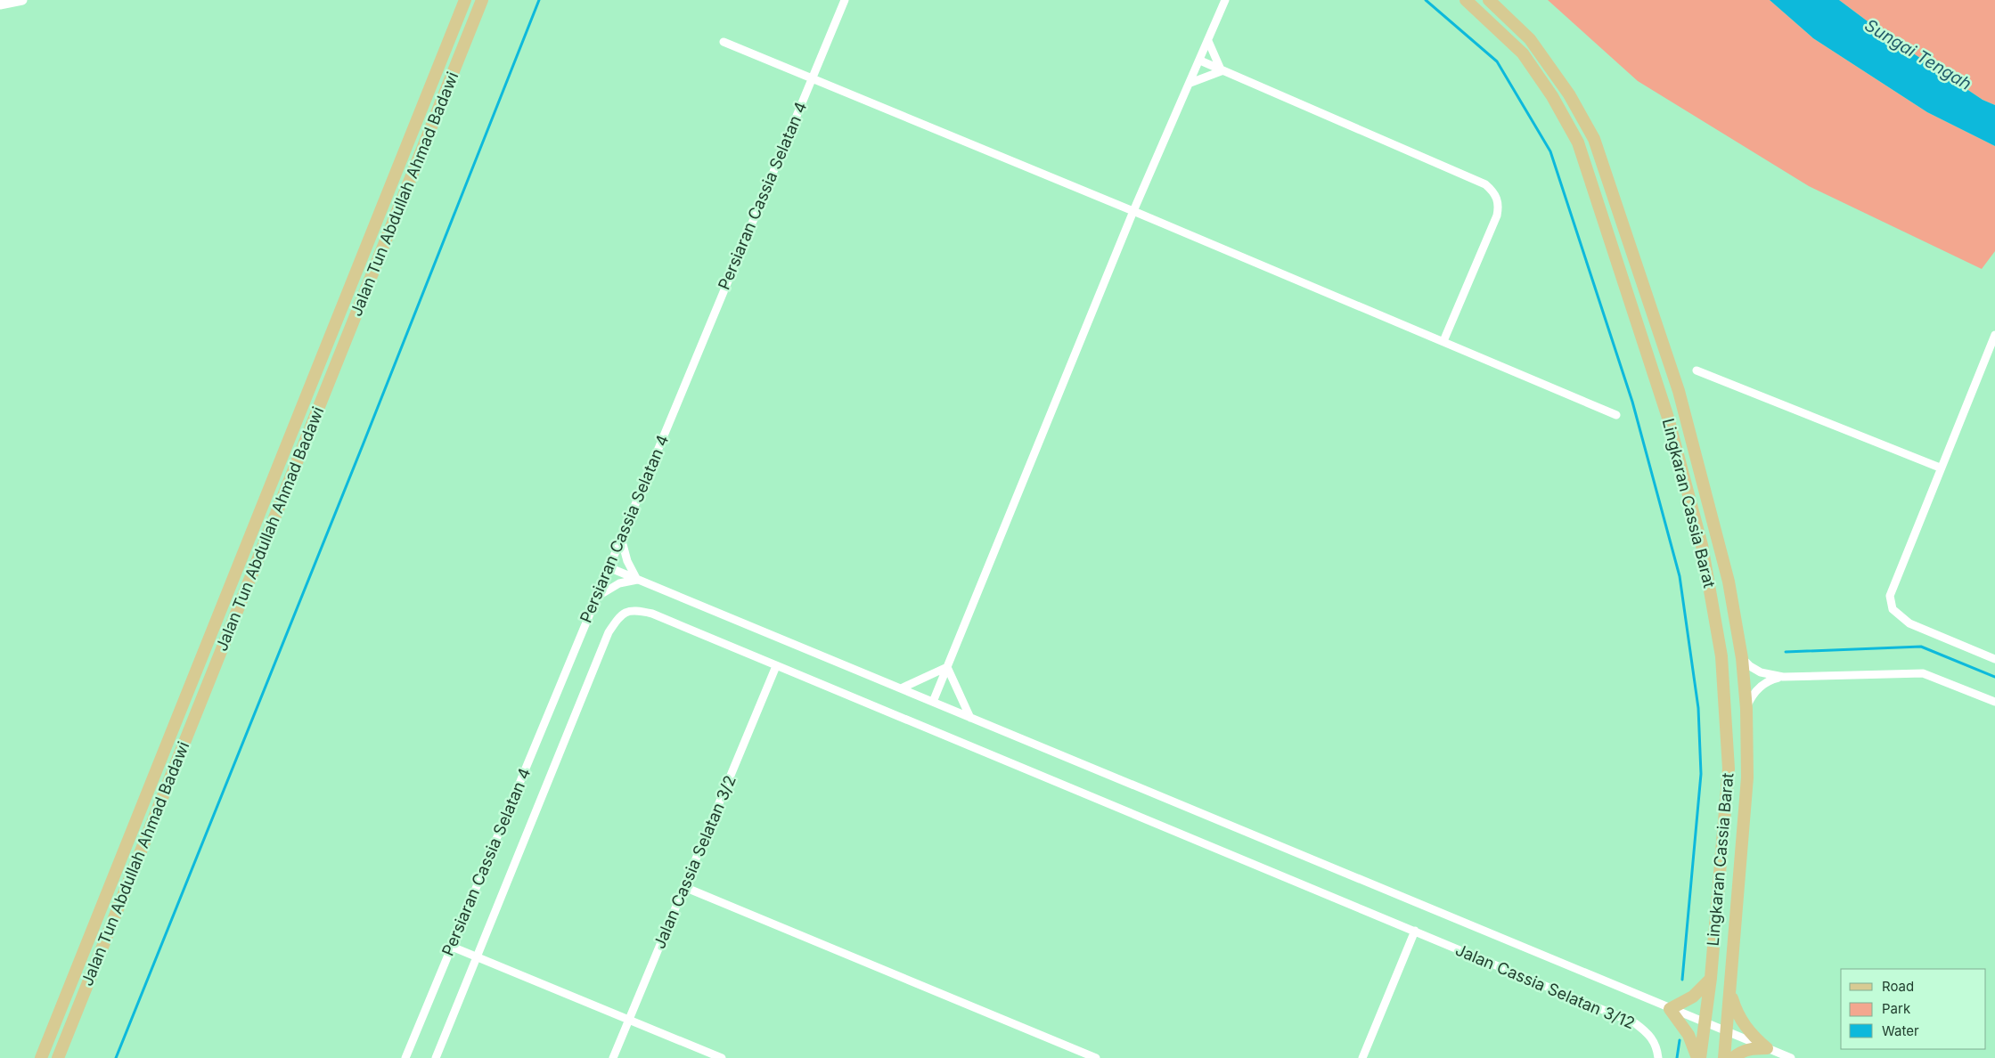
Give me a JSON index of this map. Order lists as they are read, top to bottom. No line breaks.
{"streets":{"main road":["Jalan Tun Abdullah Ahmad Badawi","Lingkaran Cassia Barat"],"street":["Persiaran Cassia Selatan 4","Jalan Cassia Selatan 3/2","Jalan Cassia Selatan 3/12"]},"crossings":[["Jalan Cassia Selatan 3/2","Jalan Cassia Selatan 3/12"]],"water":["Sungai Tengah"],"legend":["Road","Park","Water"]}
